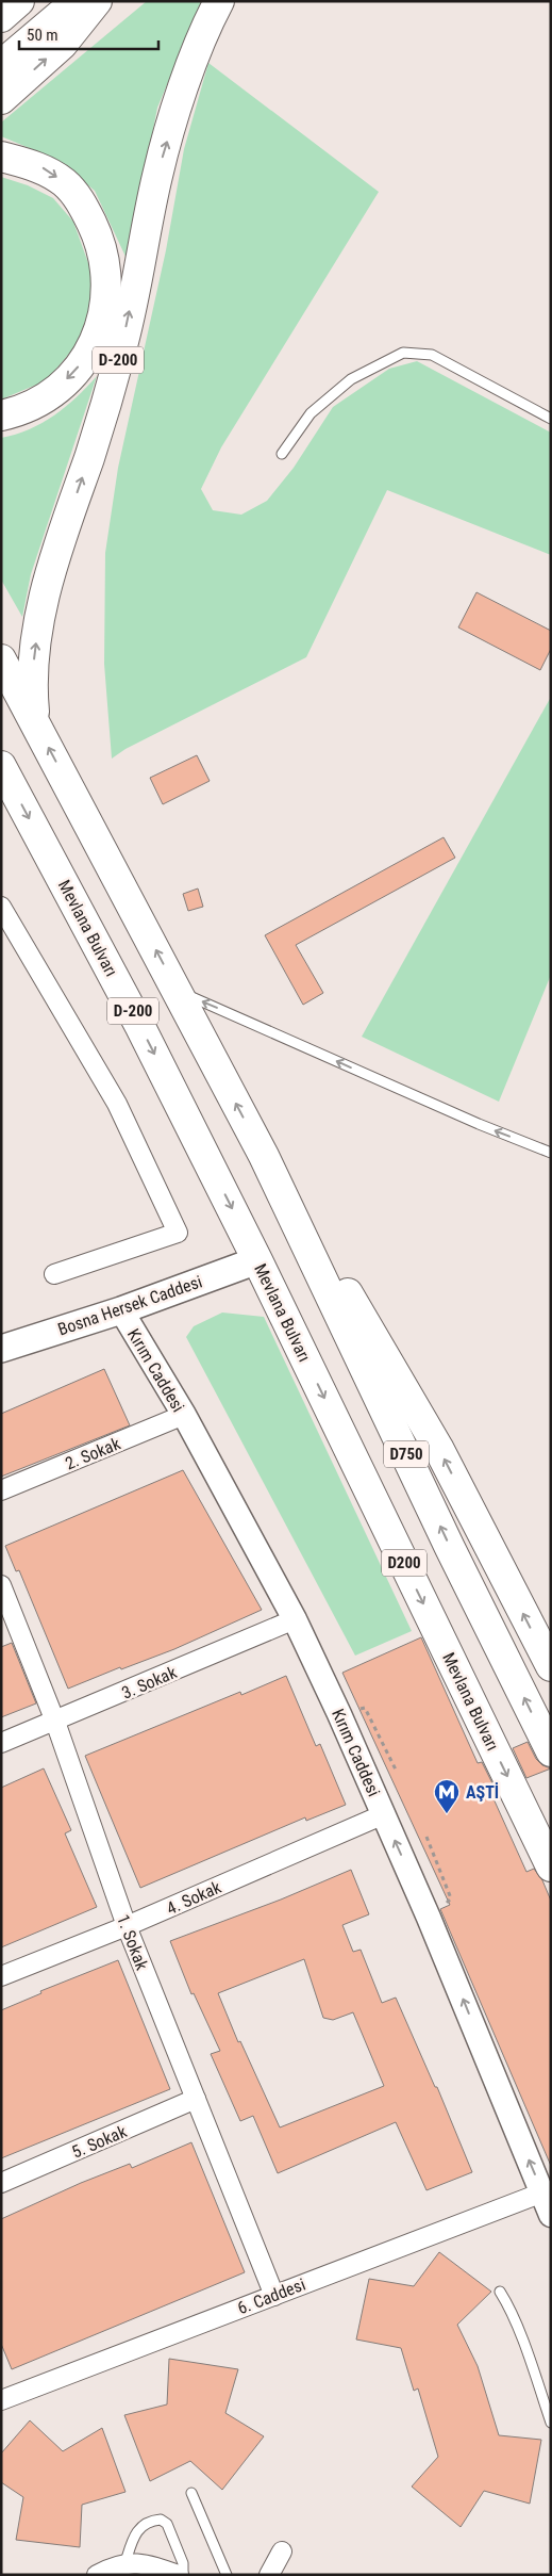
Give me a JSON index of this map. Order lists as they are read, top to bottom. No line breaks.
{"streets":{"main road":["D-200","Mevlana Bulvarı","Bosna Hersek Caddesi","D750","D200"],"street":["Kırım Caddesi","2. Sokak","3. Sokak","4. Sokak","1. Sokak","5. Sokak","6. Caddesi"]},"crossings":[["D-200","D750"],["Mevlana Bulvarı","Bosna Hersek Caddesi"],["Bosna Hersek Caddesi","Kırım Caddesi"],["Kırım Caddesi","2. Sokak"],["Kırım Caddesi","3. Sokak"],["Kırım Caddesi","4. Sokak"],["Kırım Caddesi","6. Caddesi"],["3. Sokak","1. Sokak"],["4. Sokak","1. Sokak"],["1. Sokak","5. Sokak"],["1. Sokak","6. Caddesi"]],"one_way":["Kırım Caddesi"],"places":{"metro station":["AŞTİ"]},"scale_bar":"50 m"}
